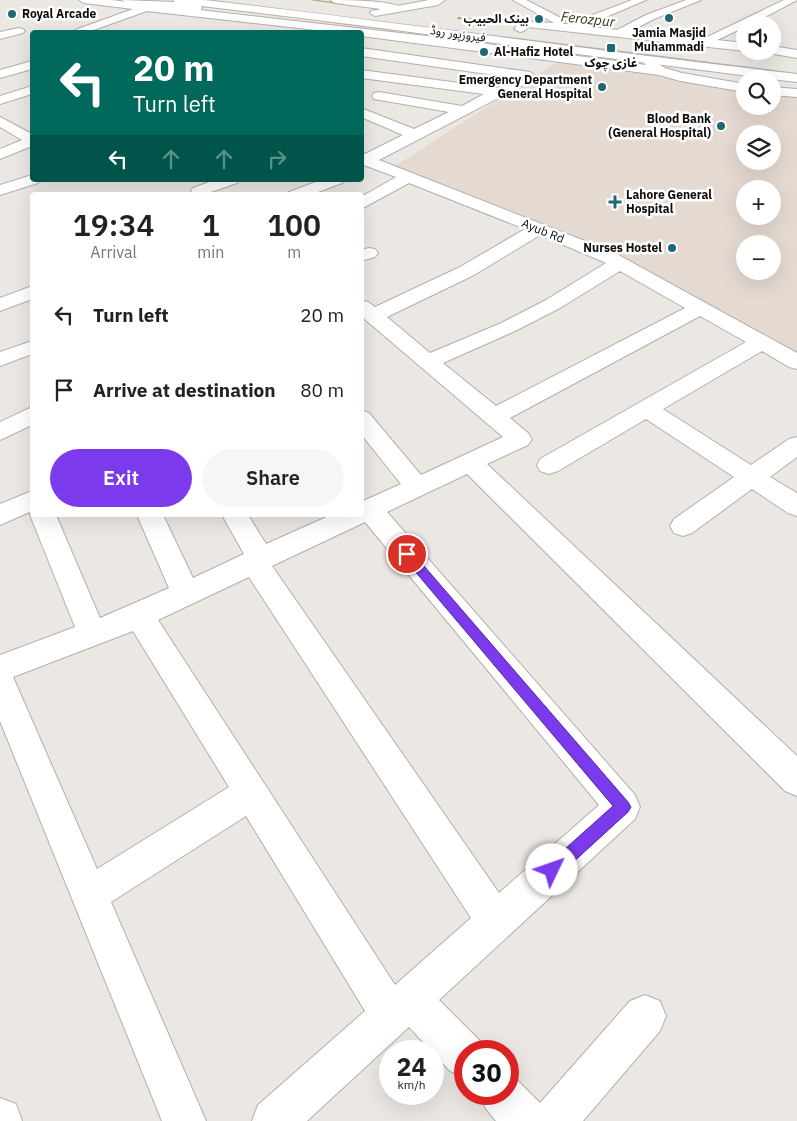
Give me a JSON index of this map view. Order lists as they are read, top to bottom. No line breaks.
{"streets":{"street":["فیروزپور روڈ","Ayub Rd"]},"water":["Ferozpur"],"places":{"other":["Royal Arcade","Jamia Masjid Muhammadi","بينک الحبيب","Al-Hafiz Hotel","Emergency Department General Hospital","Blood Bank (General Hospital)","Nurses Hostel"],"transit":["غازی چوک"],"health":["Lahore General Hospital"]},"page":{"map_buttons":["+","−"],"turn":["20 m","Turn left"],"eta":["19:34","Arrival","1","min","100","m"],"list":[{"name":"Turn left","value":"20 m"},{"name":"Arrive at destination","value":"80 m"}],"buttons":["Exit","Share"],"speed":"24 km/h","limit":"30"}}
